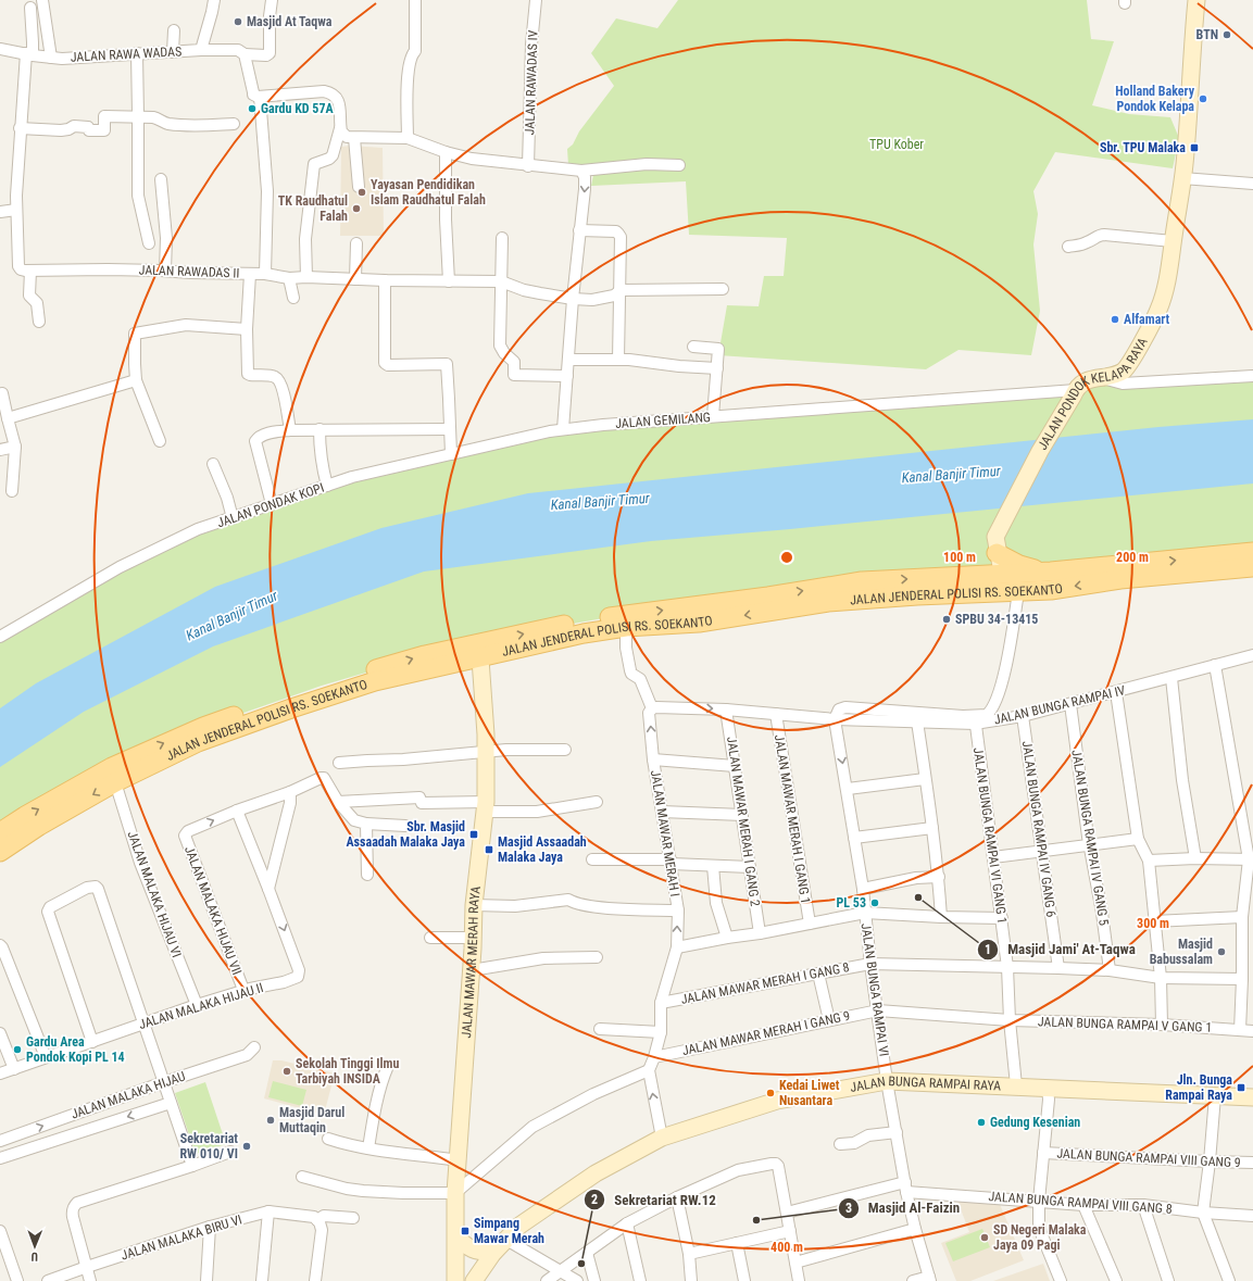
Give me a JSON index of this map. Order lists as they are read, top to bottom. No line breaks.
{"streets":{"main road":["JALAN JENDERAL POLISI RS. SOEKANTO"],"street":["JALAN RAWA WADAS","JALAN RAWADAS IV","JALAN RAWADAS II","JALAN PONDOK KELAPA RAYA","JALAN GEMILANG","JALAN PONDAK KOPI","JALAN BUNGA RAMPAI IV","JALAN MAWAR MERAH I GANG 1","JALAN MAWAR MERAH I GANG 2","JALAN BUNGA RAMPAI IV GANG 6","JALAN MAWAR MERAH I","JALAN BUNGA RAMPAI VI GANG 1","JALAN BUNGA RAMPAI IV GANG 5","JALAN MALAKA HIJAU VI","JALAN MALAKA HIJAU VII","JALAN MAWAR MERAH RAYA","JALAN MAWAR MERAH I GANG 8","JALAN BUNGA RAMPAI VI","JALAN MALAKA HIJAU II","JALAN BUNGA RAMPAI V GANG 1","JALAN MAWAR MERAH I GANG 9","JALAN BUNGA RAMPAI RAYA","JALAN MALAKA HIJAU","JALAN BUNGA RAMPAI VIII GANG 9","JALAN BUNGA RAMPAI VIII GANG 8","JALAN MALAKA BIRU VI"]},"crossings":[["JALAN PONDOK KELAPA RAYA","JALAN GEMILANG"],["JALAN GEMILANG","JALAN PONDAK KOPI"],["JALAN JENDERAL POLISI RS. SOEKANTO","JALAN BUNGA RAMPAI IV"],["JALAN JENDERAL POLISI RS. SOEKANTO","JALAN MALAKA HIJAU VI"],["JALAN JENDERAL POLISI RS. SOEKANTO","JALAN MAWAR MERAH RAYA"],["JALAN BUNGA RAMPAI IV","JALAN BUNGA RAMPAI IV GANG 6"],["JALAN BUNGA RAMPAI IV","JALAN BUNGA RAMPAI VI GANG 1"],["JALAN BUNGA RAMPAI IV","JALAN BUNGA RAMPAI IV GANG 5"],["JALAN BUNGA RAMPAI IV","JALAN BUNGA RAMPAI VI"],["JALAN BUNGA RAMPAI IV GANG 6","JALAN MAWAR MERAH I GANG 8"],["JALAN MAWAR MERAH I","JALAN MAWAR MERAH I GANG 8"],["JALAN MAWAR MERAH I","JALAN MAWAR MERAH I GANG 9"],["JALAN BUNGA RAMPAI VI GANG 1","JALAN MAWAR MERAH I GANG 8"],["JALAN BUNGA RAMPAI VI GANG 1","JALAN BUNGA RAMPAI V GANG 1"],["JALAN BUNGA RAMPAI VI GANG 1","JALAN MAWAR MERAH I GANG 9"],["JALAN BUNGA RAMPAI VI GANG 1","JALAN BUNGA RAMPAI RAYA"],["JALAN BUNGA RAMPAI IV GANG 5","JALAN MAWAR MERAH I GANG 8"],["JALAN MALAKA HIJAU VI","JALAN MALAKA HIJAU II"],["JALAN MALAKA HIJAU VII","JALAN MALAKA HIJAU II"],["JALAN MAWAR MERAH I GANG 8","JALAN BUNGA RAMPAI VI"],["JALAN BUNGA RAMPAI VI","JALAN MAWAR MERAH I GANG 9"],["JALAN BUNGA RAMPAI VI","JALAN BUNGA RAMPAI RAYA"],["JALAN BUNGA RAMPAI VI","JALAN BUNGA RAMPAI VIII GANG 8"],["JALAN BUNGA RAMPAI V GANG 1","JALAN MAWAR MERAH I GANG 9"]],"water":["Kanal Banjir Timur"],"parks":["TPU Kober"],"places":{"other":["Masjid At Taqwa","BTN","Holland Bakery Pondok Kelapa","Gardu KD 57A","Yayasan Pendidikan Islam Raudhatul Falah","TK Raudhatul Falah","Alfamart","SPBU 34-13415","Masjid Jami' At-Taqwa","PL 53","Masjid Babussalam","Gardu Area Pondok Kopi PL 14","Sekolah Tinggi Ilmu Tarbiyah INSIDA","Kedai Liwet Nusantara","Masjid Darul Muttaqin","Gedung Kesenian","Sekretariat RW 010/ VI","Masjid Al-Faizin","SD Negeri Malaka Jaya 09 Pagi","Sekretariat RW.12"],"transit":["Sbr. TPU Malaka","Sbr. Masjid Assaadah Malaka Jaya","Masjid Assaadah Malaka Jaya","Jln. Bunga Rampai Raya","Simpang Mawar Merah"]},"north":"bottom","rings":["100 m","200 m","300 m","400 m"]}
